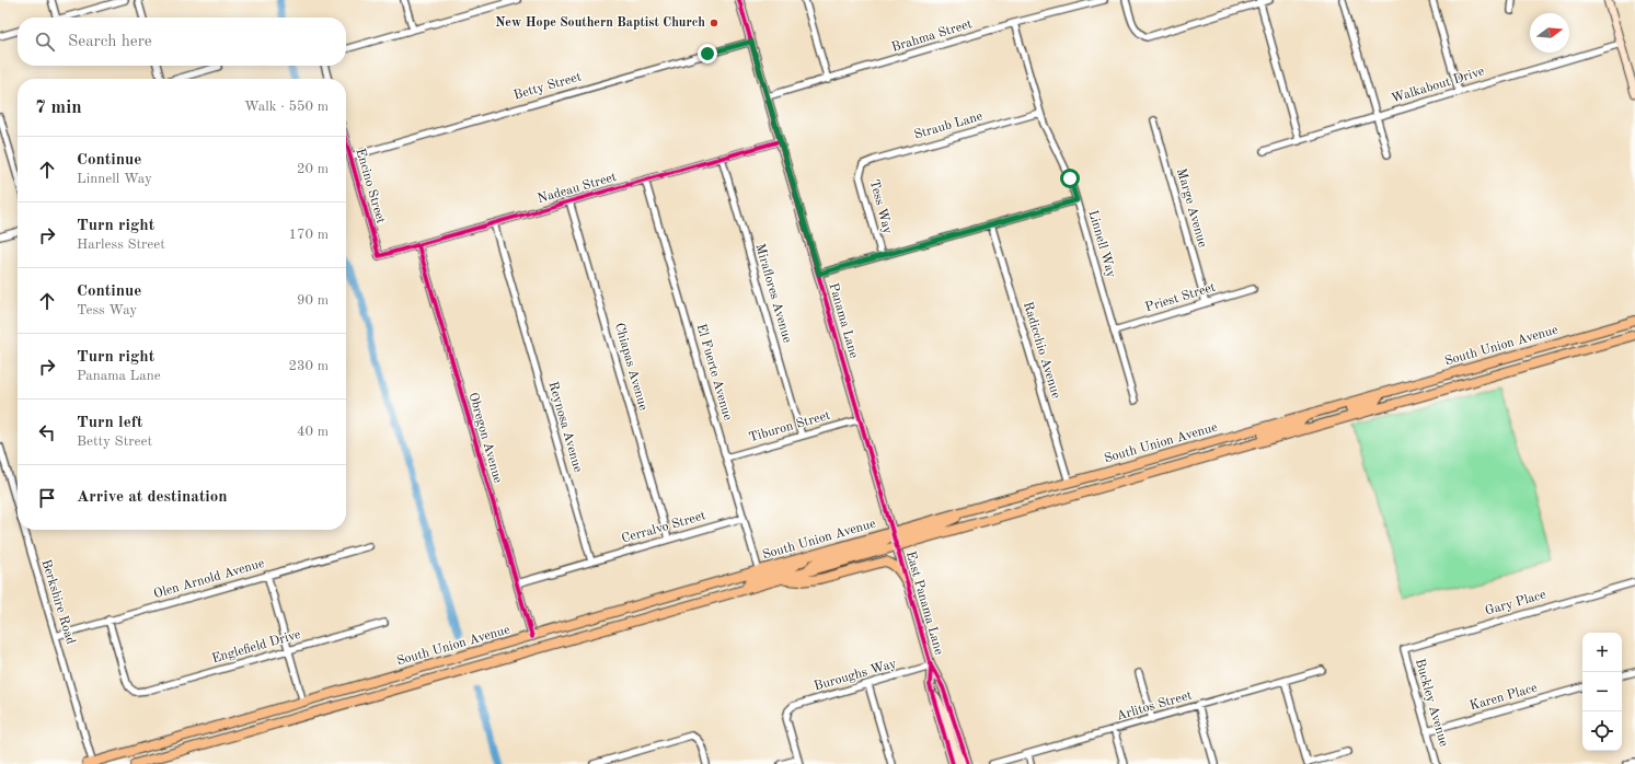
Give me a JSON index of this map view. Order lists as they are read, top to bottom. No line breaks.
{"streets":{"main road":["Panama Lane","South Union Avenue","East Panama Lane"],"street":["Brahma Street","Walkabout Drive","Betty Street","Straub Lane","Encino Street","Nadeau Street","Tess Way","Marge Avenue","Linnell Way","Miraflores Avenue","Priest Street","Radicchio Avenue","Chiapas Avenue","El Fuerte Avenue","Reynosa Avenue","Tiburon Street","Obregon Avenue","Cerralvo Street","Olen Arnold Avenue","Berkshire Road","Gary Place","Englefield Drive","Buroughs Way","Karen Place","Buckley Avenue","Arlitos Street"]},"crossings":[["Brahma Street","Linnell Way"],["Brahma Street","Panama Lane"],["Betty Street","Encino Street"],["Betty Street","Panama Lane"],["Straub Lane","Tess Way"],["Straub Lane","Linnell Way"],["Encino Street","Nadeau Street"],["Nadeau Street","Miraflores Avenue"],["Nadeau Street","Panama Lane"],["Nadeau Street","Chiapas Avenue"],["Nadeau Street","El Fuerte Avenue"],["Nadeau Street","Reynosa Avenue"],["Nadeau Street","Obregon Avenue"],["Tess Way","Linnell Way"],["Tess Way","Panama Lane"],["Tess Way","Radicchio Avenue"],["Marge Avenue","Priest Street"],["Linnell Way","Priest Street"],["Miraflores Avenue","Tiburon Street"],["Panama Lane","South Union Avenue"],["Panama Lane","Tiburon Street"],["Panama Lane","East Panama Lane"],["South Union Avenue","Radicchio Avenue"],["South Union Avenue","El Fuerte Avenue"],["South Union Avenue","Obregon Avenue"],["South Union Avenue","Berkshire Road"],["South Union Avenue","East Panama Lane"],["Chiapas Avenue","Cerralvo Street"],["El Fuerte Avenue","Tiburon Street"],["El Fuerte Avenue","Cerralvo Street"],["Reynosa Avenue","Cerralvo Street"],["Olen Arnold Avenue","Berkshire Road"],["Olen Arnold Avenue","Englefield Drive"],["East Panama Lane","Buroughs Way"],["Gary Place","Buckley Avenue"],["Karen Place","Buckley Avenue"]],"places":["New Hope Southern Baptist Church"],"north":"right","page":{"search":"Search here","heading":["7 min","Walk · 550 m"],"list":[["Continue","Linnell Way","20 m"],["Turn right","Harless Street","170 m"],["Continue","Tess Way","90 m"],["Turn right","Panama Lane","230 m"],["Turn left","Betty Street","40 m"],"Arrive at destination"],"map_buttons":["+","−"]}}
